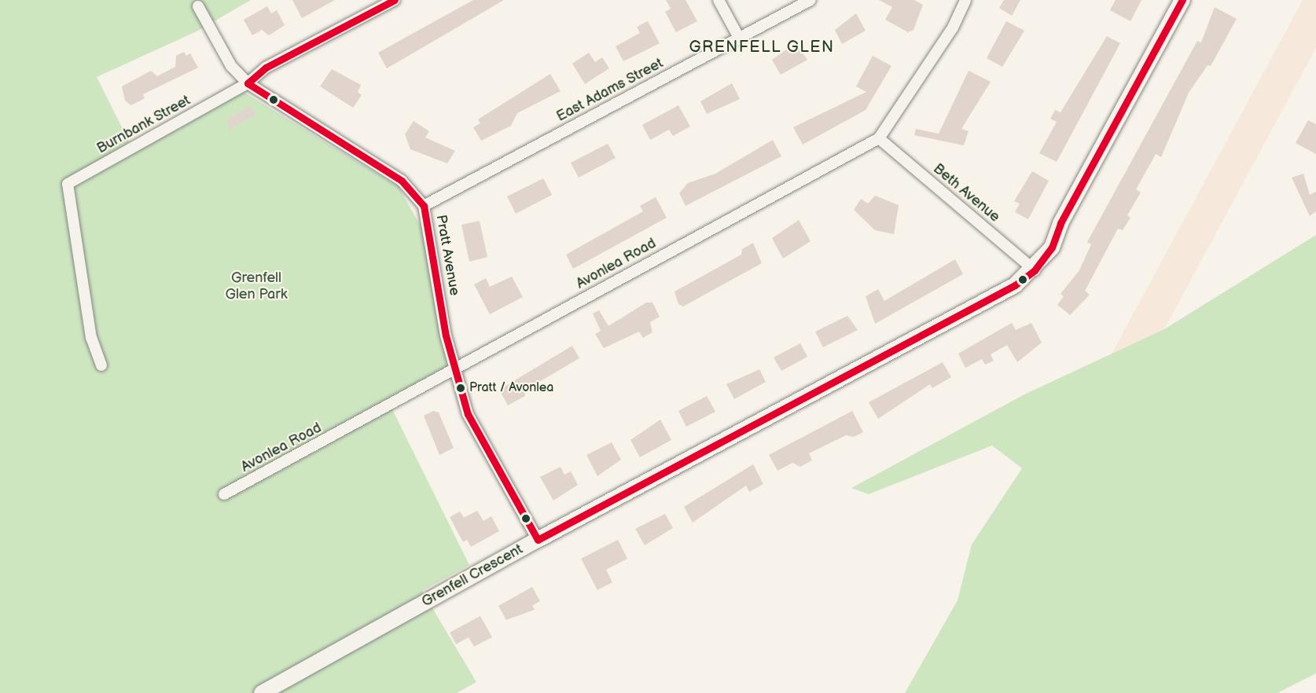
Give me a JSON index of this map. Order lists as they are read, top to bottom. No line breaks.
{"streets":{"street":["East Adams Street","Burnbank Street","Beth Avenue","Pratt Avenue","Avonlea Road","Grenfell Crescent"]},"crossings":[["East Adams Street","Pratt Avenue"],["Burnbank Street","Pratt Avenue"],["Beth Avenue","Avonlea Road"],["Beth Avenue","Grenfell Crescent"],["Pratt Avenue","Avonlea Road"],["Pratt Avenue","Grenfell Crescent"]],"districts":["GRENFELL GLEN"],"parks":["Grenfell Glen Park"],"places":["Pratt / Avonlea"]}
